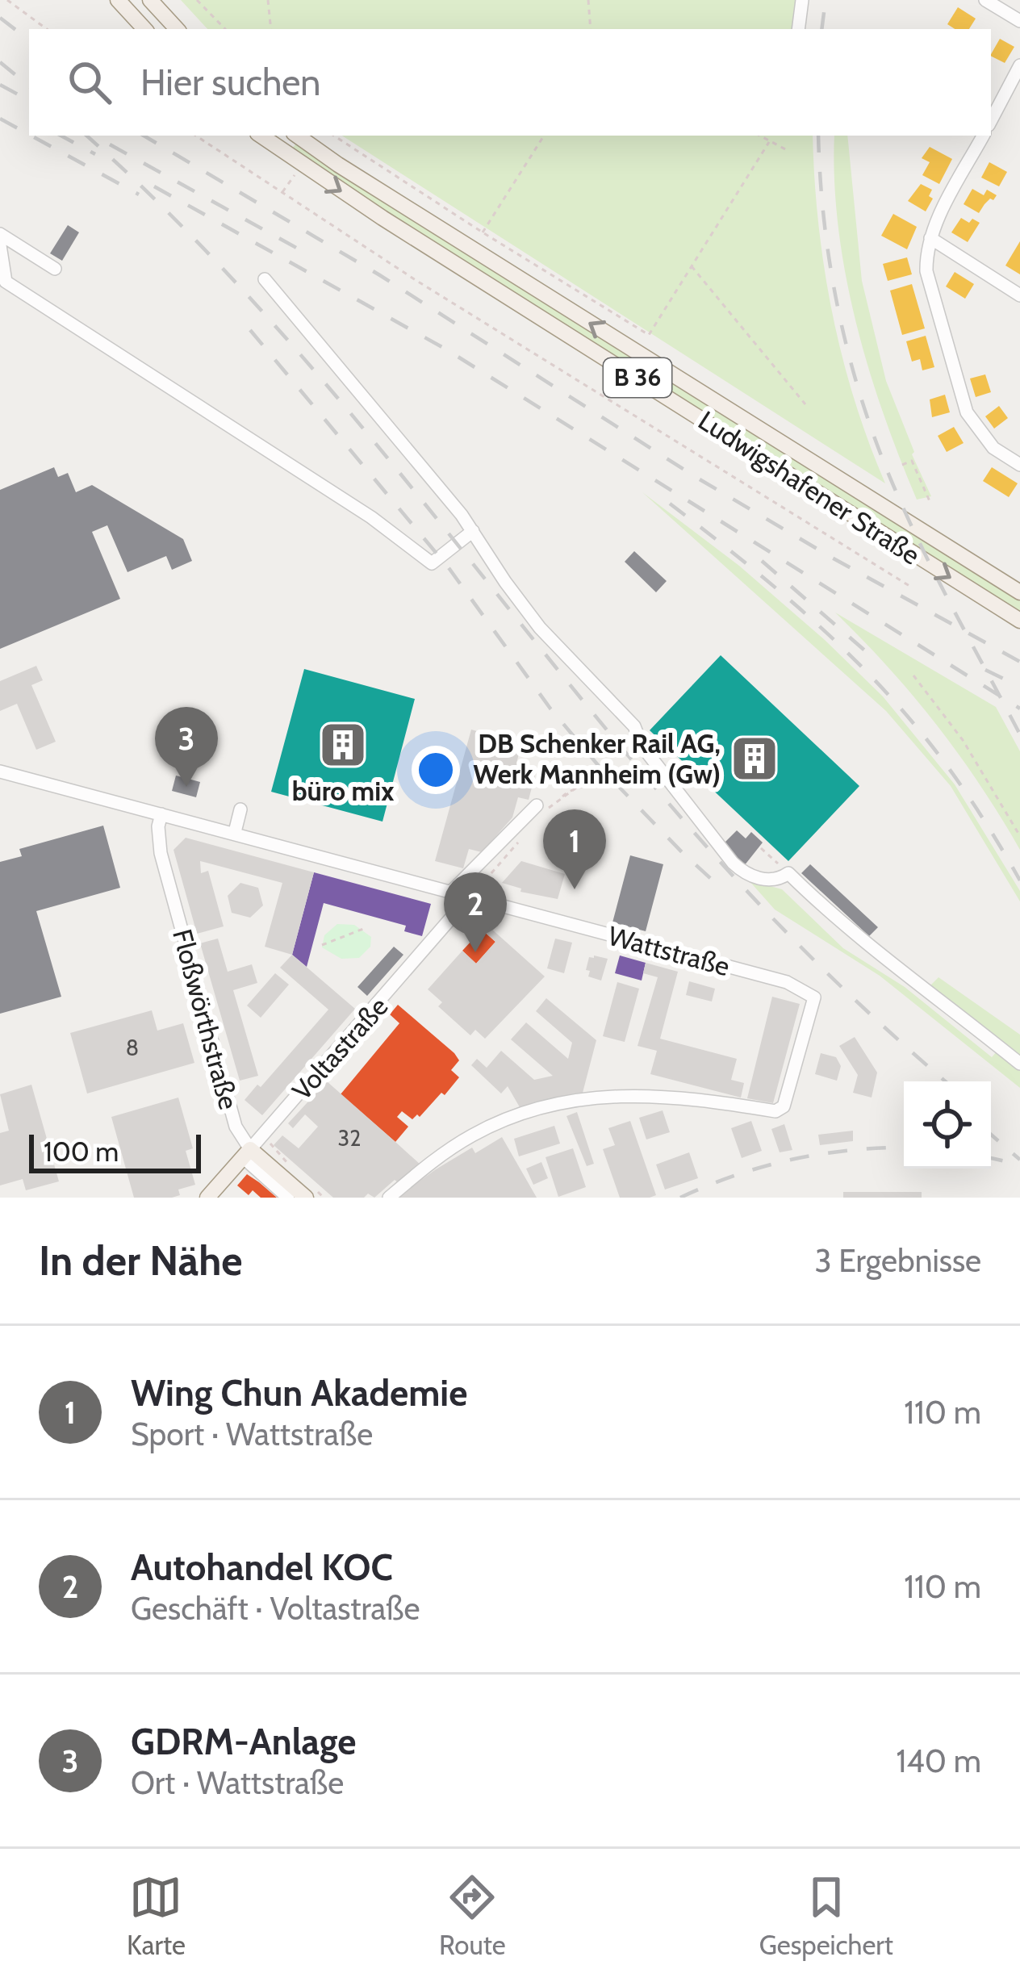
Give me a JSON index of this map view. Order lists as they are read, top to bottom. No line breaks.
{"streets":{"main road":["B 36","Ludwigshafener Straße","Floßwörthstraße","Voltastraße"],"street":["Wattstraße"]},"crossings":[["Wattstraße","Floßwörthstraße"],["Wattstraße","Voltastraße"],["Floßwörthstraße","Voltastraße"]],"places":{"building":["büro mix","DB Schenker Rail AG, Werk Mannheim (Gw)"]},"house_numbers":["8","32"],"scale_bar":"100 m","page":{"search":"Hier suchen","pins":["3","1","2"],"scale":"100 m","heading":["In der Nähe","3 Ergebnisse"],"list":[{"mark":"1","name":"Wing Chun Akademie","note":"Sport · Wattstraße","value":"110 m"},{"mark":"2","name":"Autohandel KOC","note":"Geschäft · Voltastraße","value":"110 m"},{"mark":"3","name":"GDRM-Anlage","note":"Ort · Wattstraße","value":"140 m"}],"nav":["Karte","Route","Gespeichert"]}}
